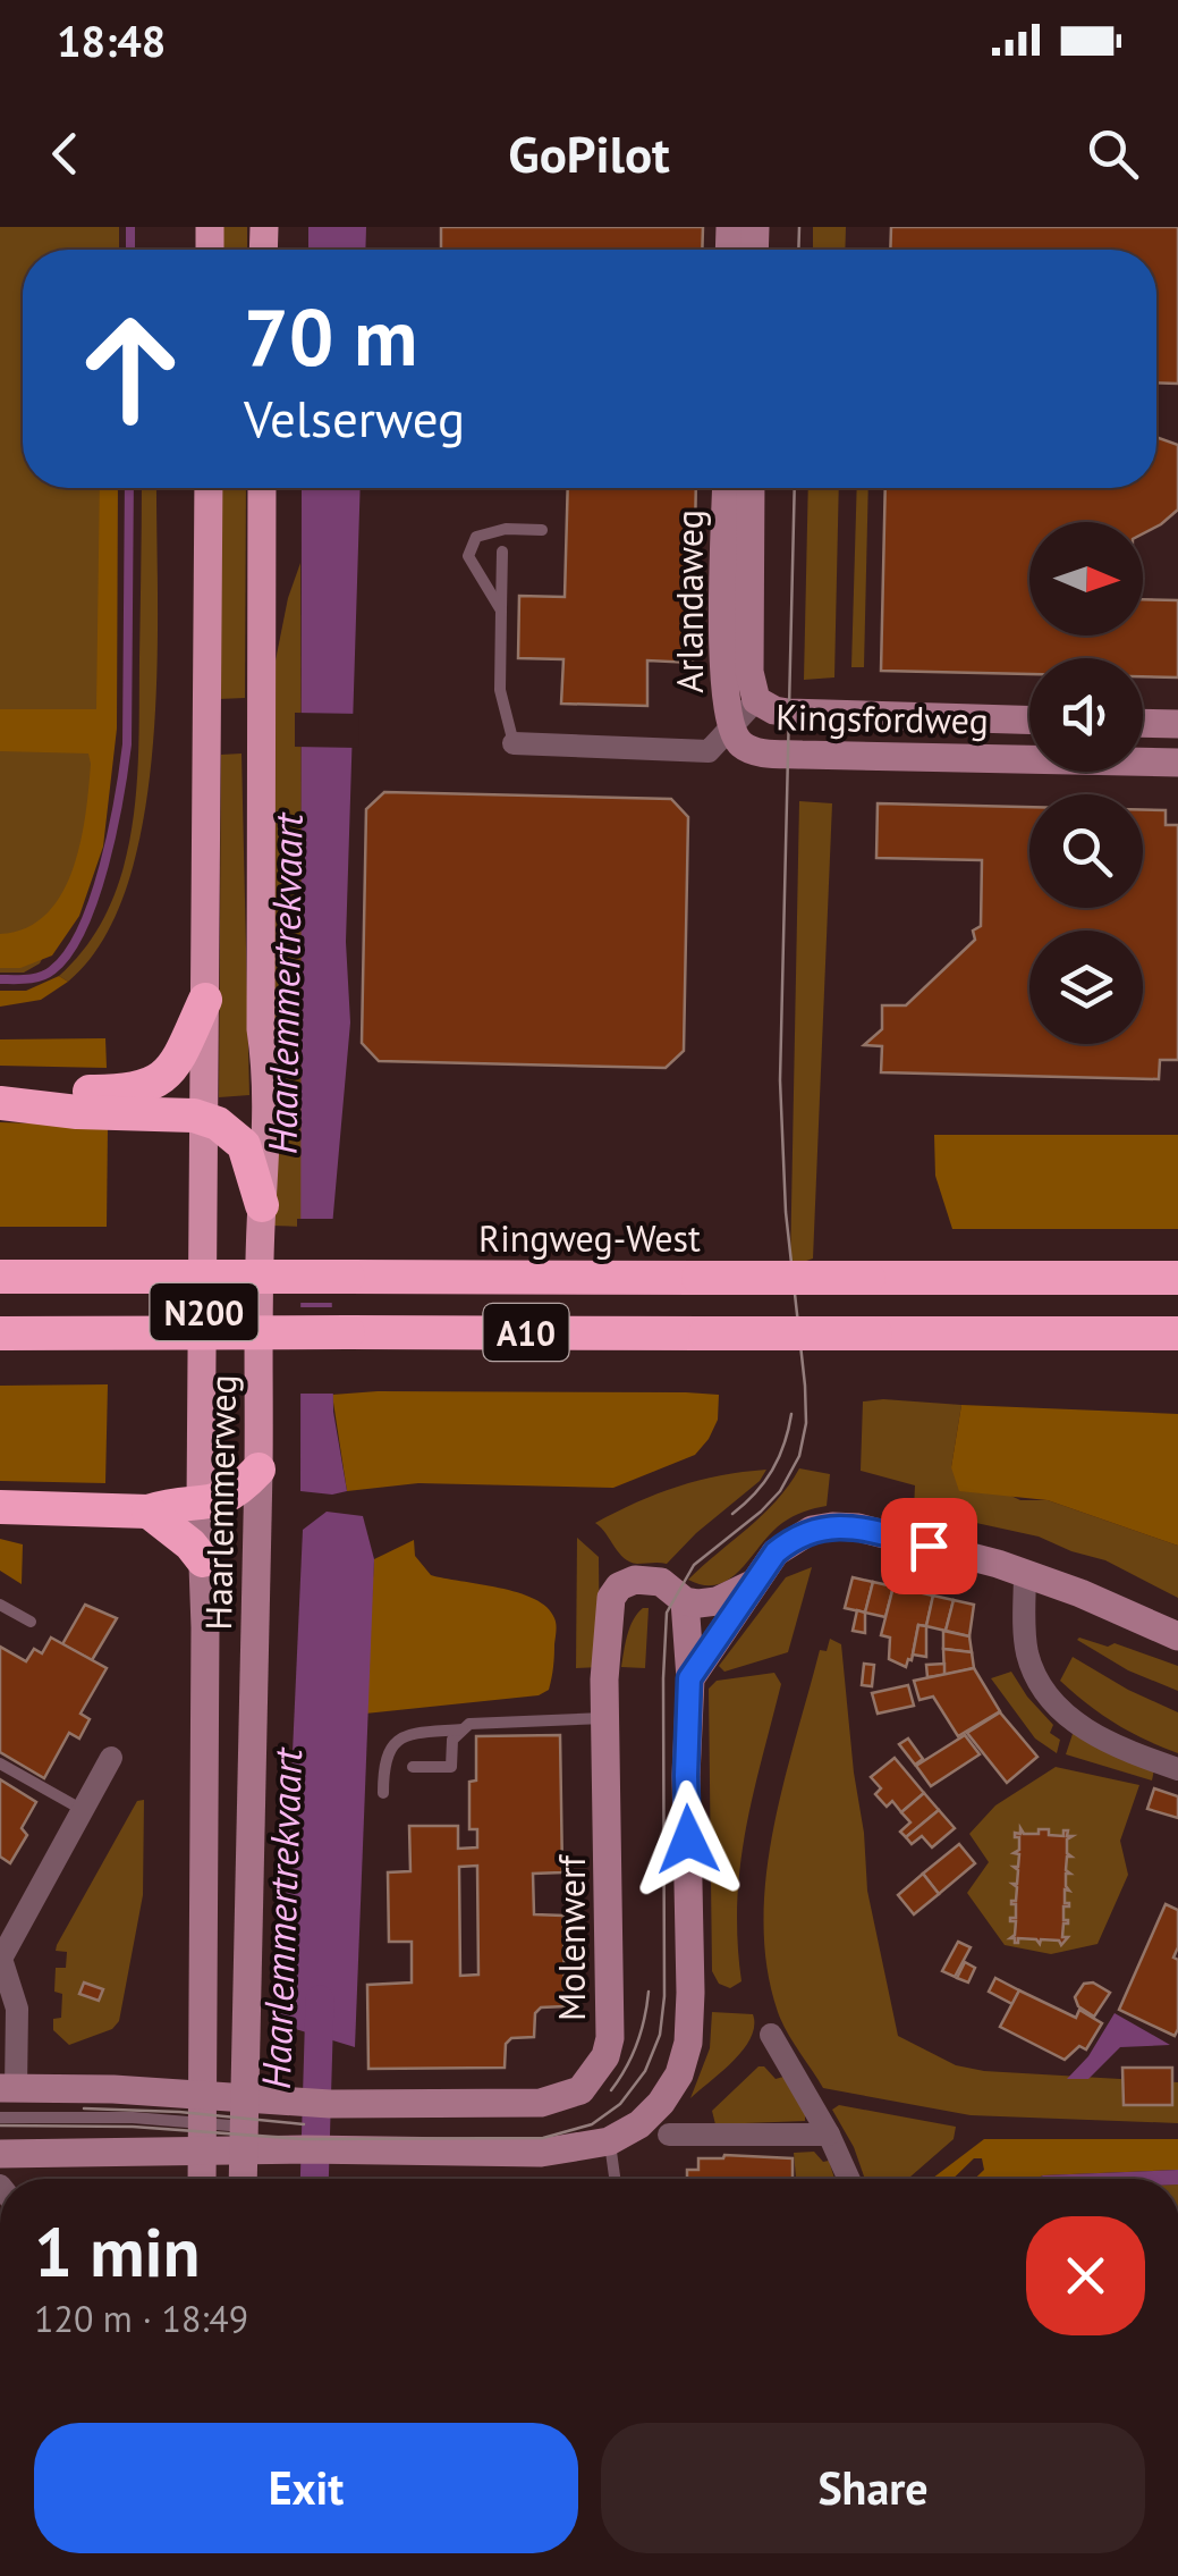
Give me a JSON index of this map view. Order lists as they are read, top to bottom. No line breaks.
{"streets":{"highway":["Ringweg-West","A10"],"main road":["N200","Haarlemmerweg"],"street":["Arlandaweg","Kingsfordweg","Molenwerf"]},"crossings":[["Arlandaweg","Kingsfordweg"],["Haarlemmerweg","Molenwerf"]],"water":["Haarlemmertrekvaart"],"north":"right","page":{"status":"18:48","header":"GoPilot","turn":["70 m","Velserweg"],"heading":["1 min","120 m · 18:49"],"buttons":["Exit","Share"]}}
